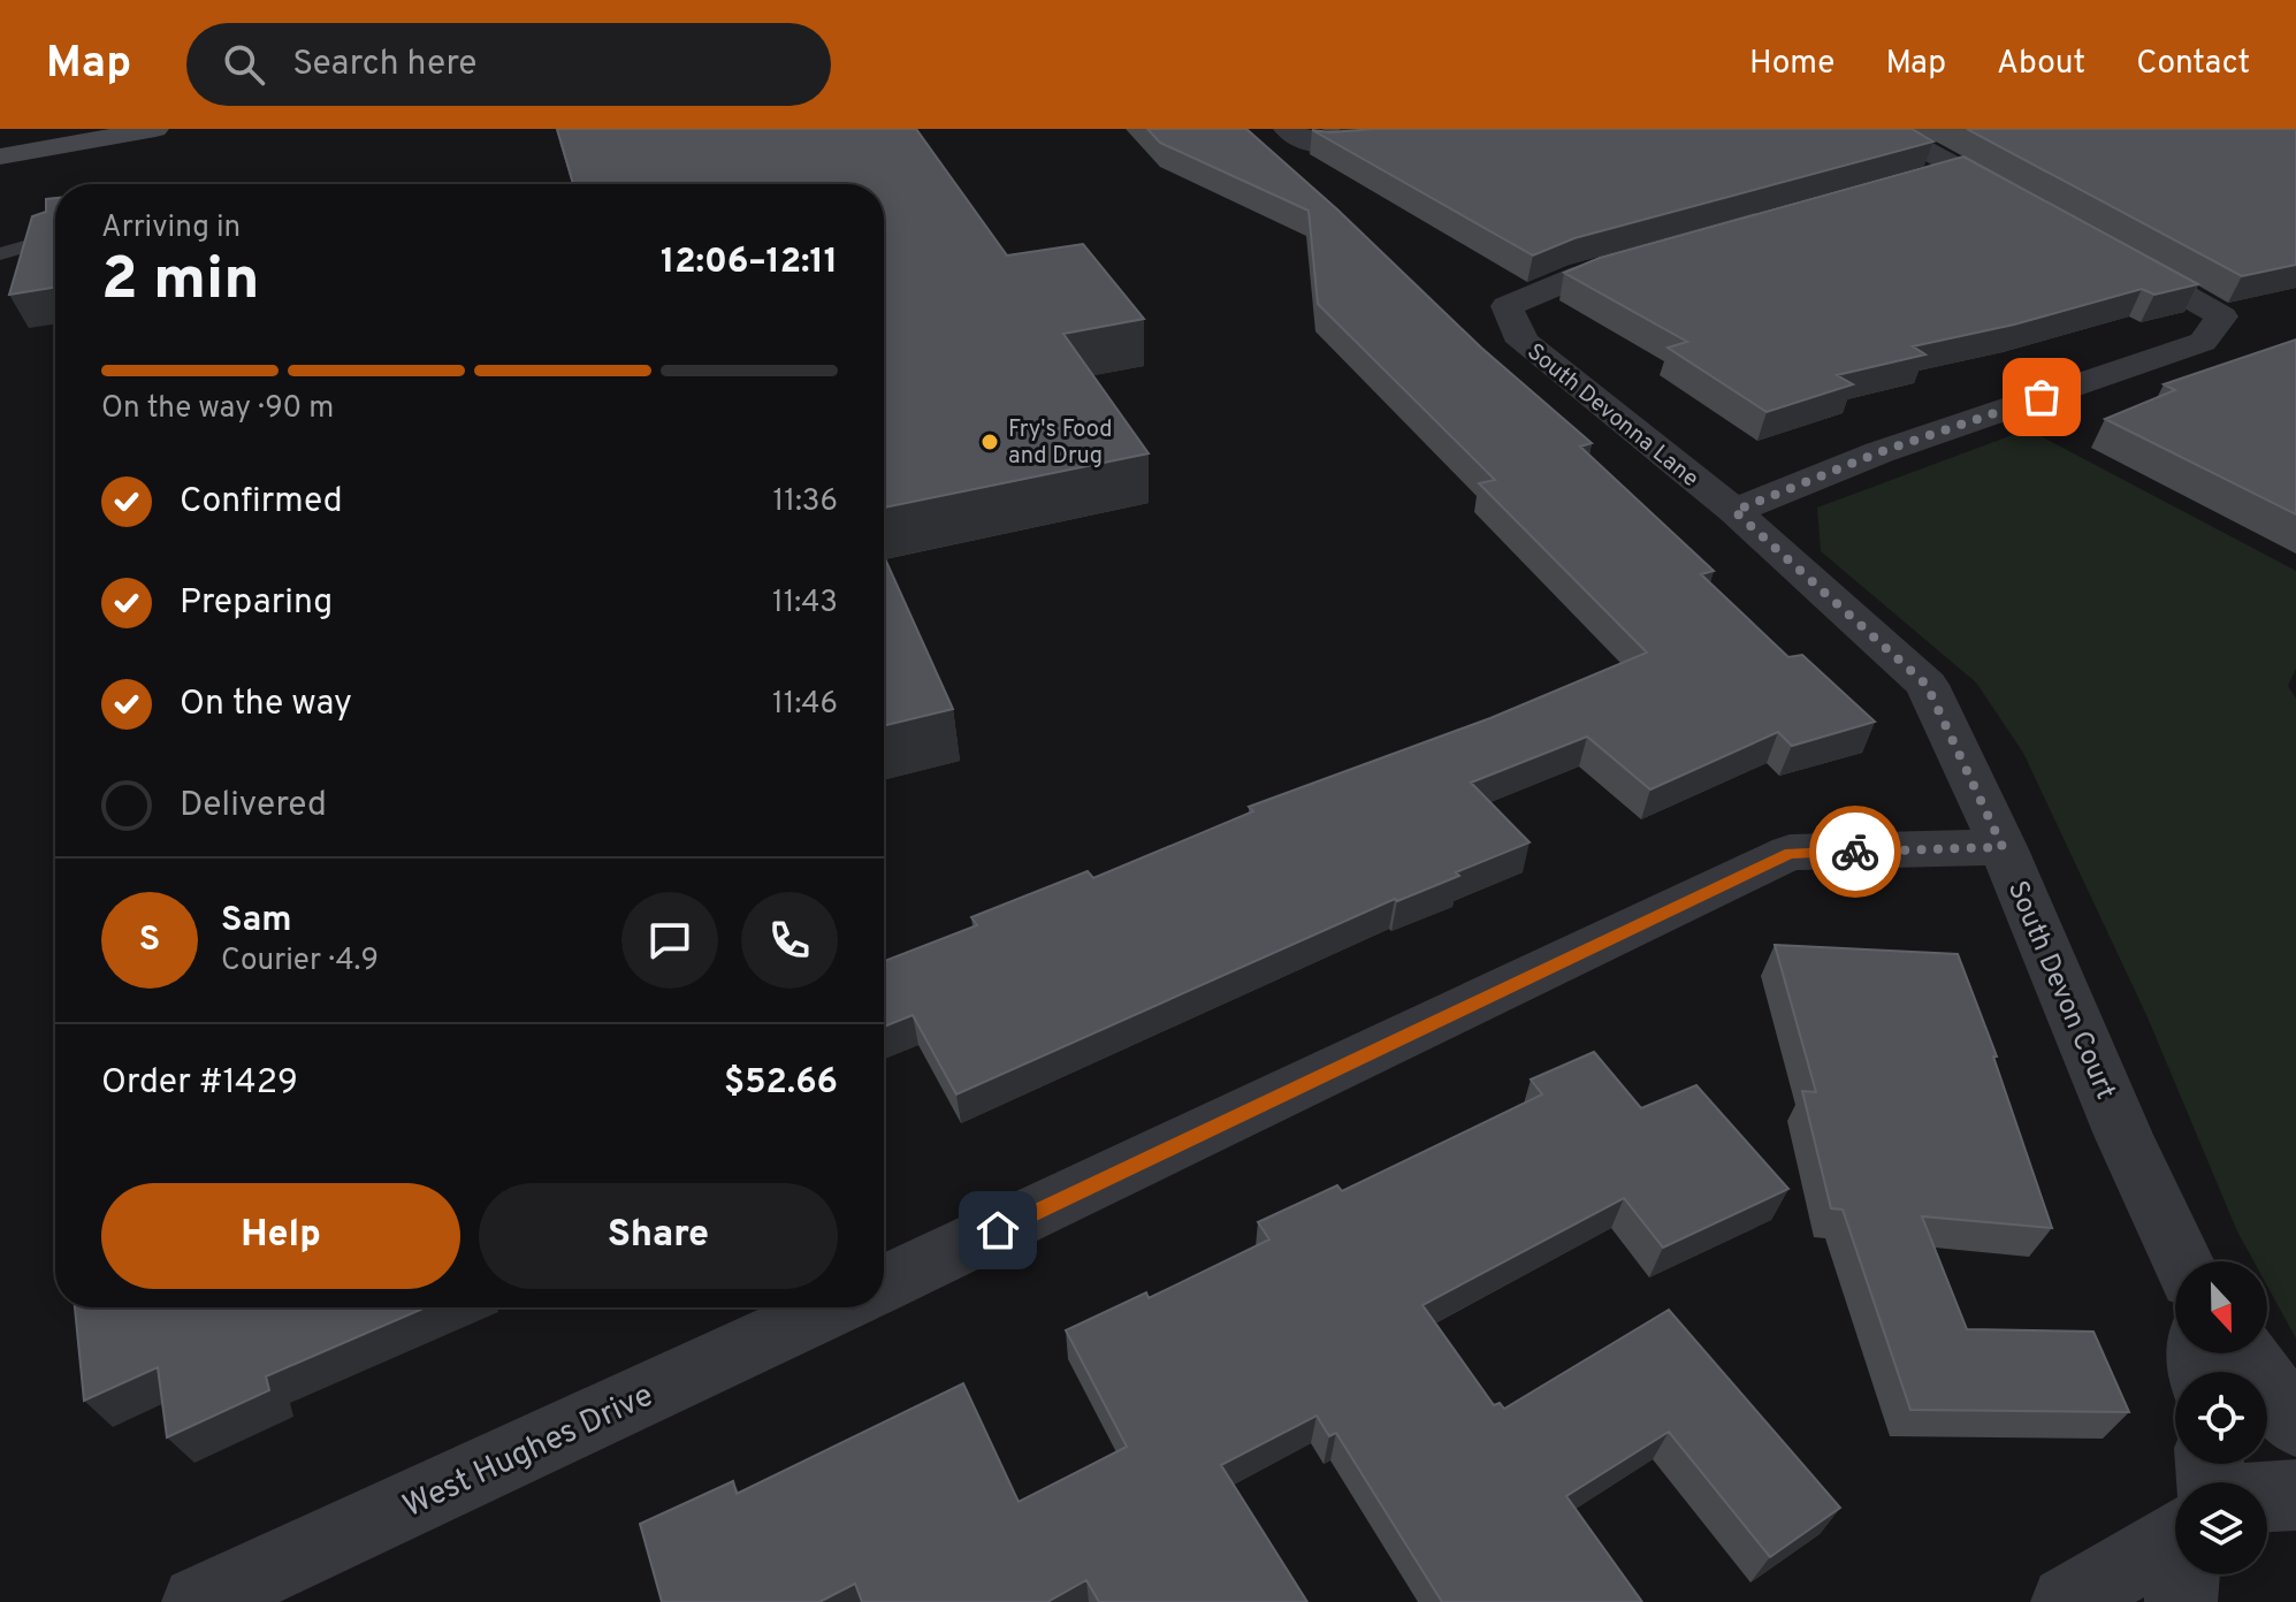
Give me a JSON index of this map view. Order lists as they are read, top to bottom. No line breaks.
{"streets":{"street":["South Devonna Lane","South Devon Court","West Hughes Drive"]},"crossings":[["South Devonna Lane","South Devon Court"]],"places":["Fry's Food and Drug"],"north":"bottom","page":{"header":"Map","search":"Search here","nav":["Home","Map","About","Contact"],"heading":["2 min","Arriving in","12:06–12:11"],"panel":["Sam","Courier · 4.9","Order #1429","$52.66"],"bar":"On the way · 90 m","list":[["Confirmed","11:36"],["Preparing","11:43"],["On the way","11:46"],"Delivered"],"round":"S","buttons":["Help","Share"]}}
